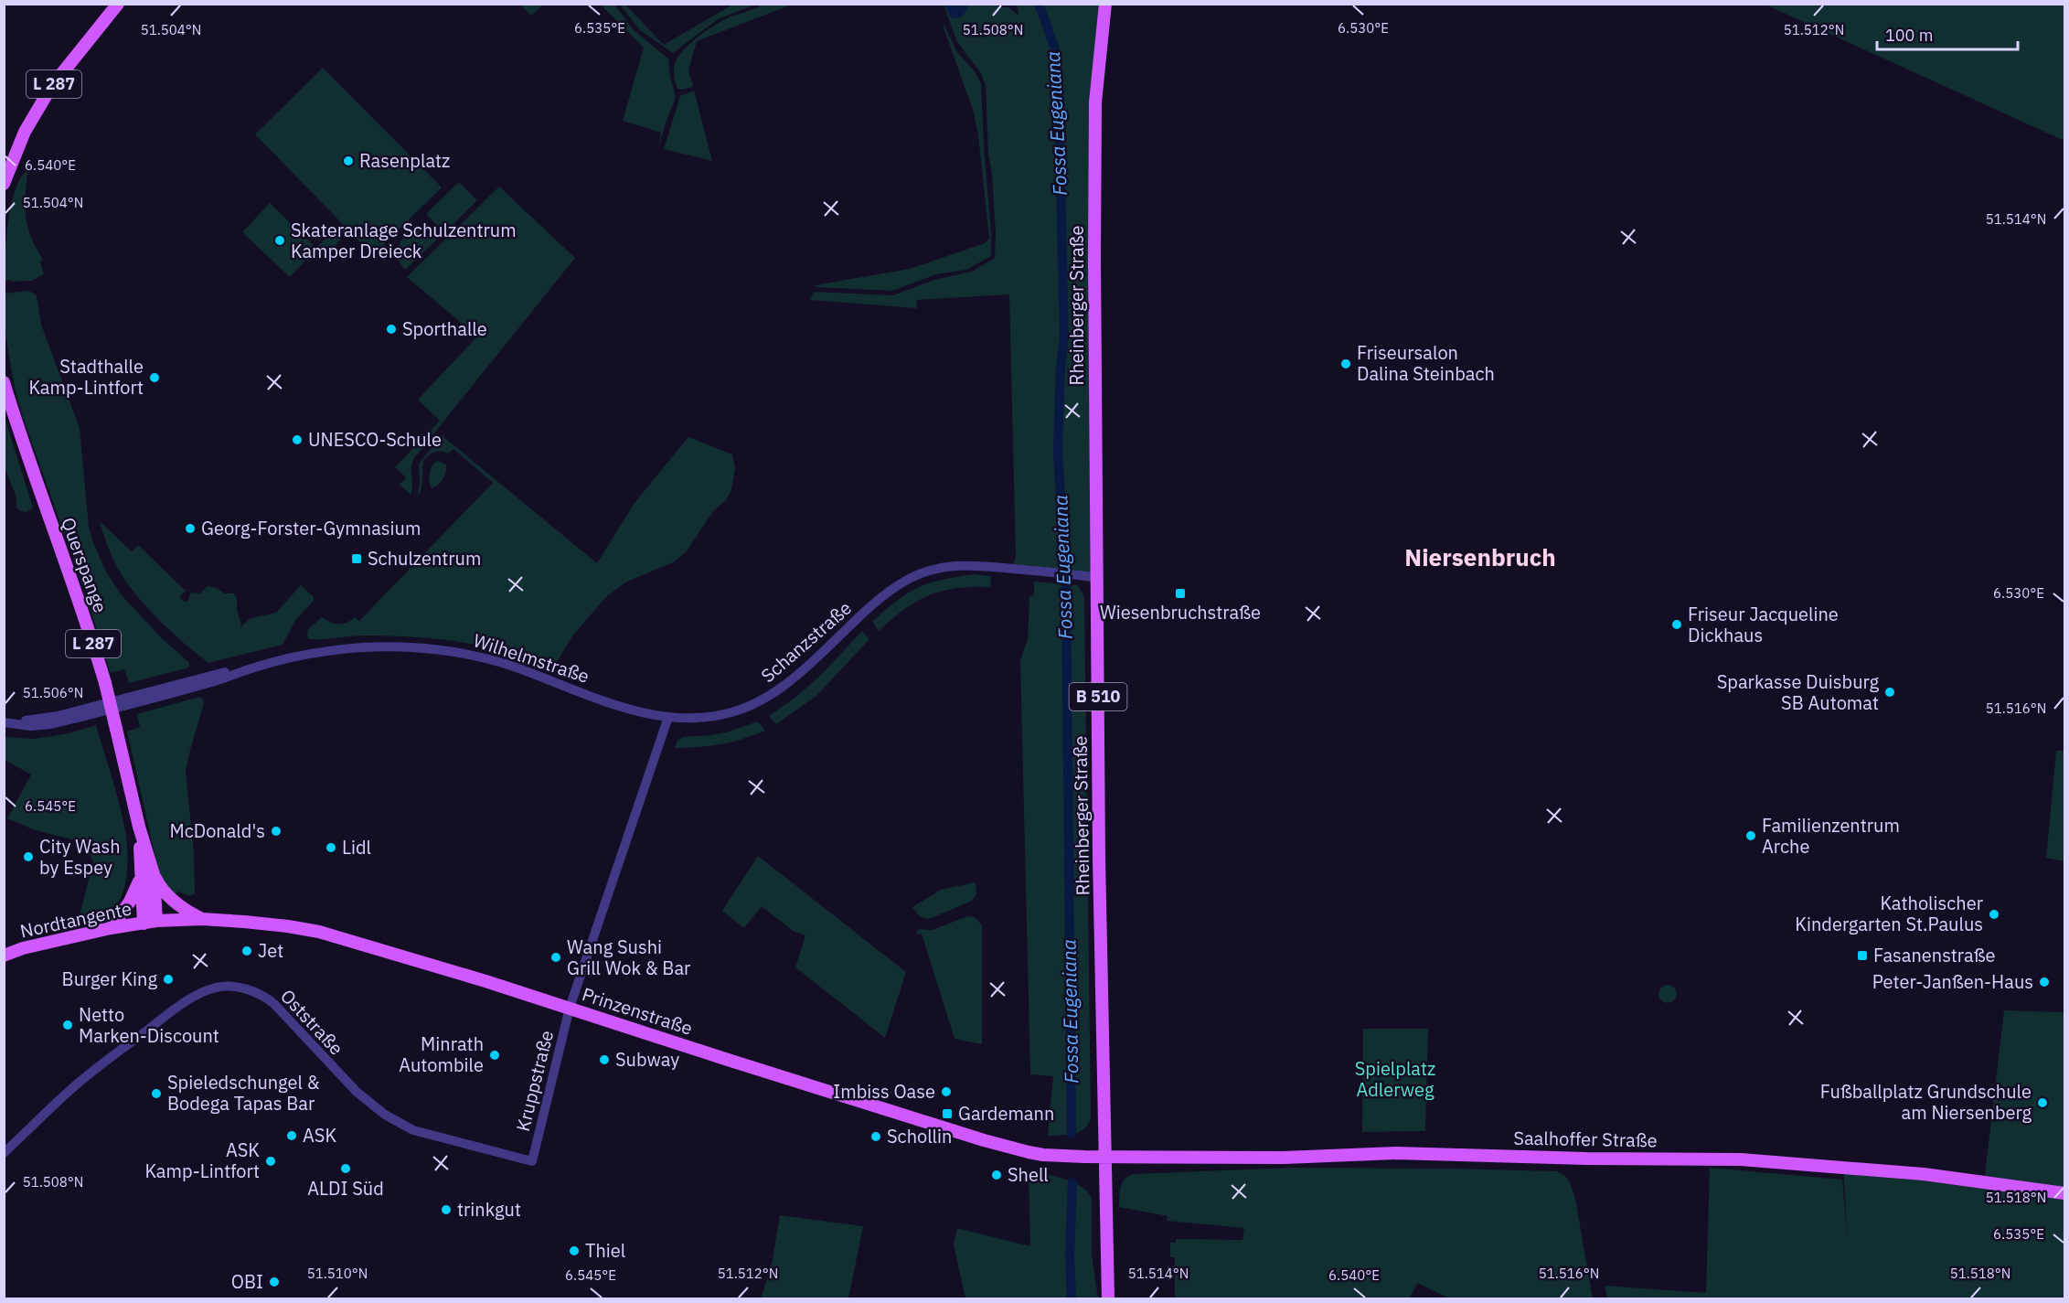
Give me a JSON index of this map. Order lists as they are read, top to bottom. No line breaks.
{"streets":{"main road":["L 287","Rheinberger Straße","Querspange","B 510","Nordtangente","Prinzenstraße","Saalhoffer Straße"],"street":["Schanzstraße","Wilhelmstraße","Oststraße","Kruppstraße"]},"crossings":[["L 287","Querspange"],["L 287","Prinzenstraße"],["Rheinberger Straße","Schanzstraße"],["Rheinberger Straße","Prinzenstraße"],["Rheinberger Straße","Saalhoffer Straße"],["Querspange","Nordtangente"],["Querspange","Prinzenstraße"],["Schanzstraße","Wilhelmstraße"],["Nordtangente","Prinzenstraße"],["Prinzenstraße","Kruppstraße"],["Prinzenstraße","Saalhoffer Straße"],["Oststraße","Kruppstraße"]],"districts":["Niersenbruch"],"water":["Fossa Eugeniana"],"parks":["Spielplatz Adlerweg"],"places":{"other":["Rasenplatz","Skateranlage Schulzentrum Kamper Dreieck","Sporthalle","Friseursalon Dalina Steinbach","Stadthalle Kamp-Lintfort","UNESCO-Schule","Georg-Forster-Gymnasium","Friseur Jacqueline Dickhaus","Sparkasse Duisburg SB Automat","McDonald's","Familienzentrum Arche","Lidl","City Wash by Espey","Katholischer Kindergarten St.Paulus","Jet","Wang Sushi Grill Wok & Bar","Burger King","Peter-Janßen-Haus","Netto Marken-Discount","Minrath Autombile","Subway","Imbiss Oase","Spieledschungel & Bodega Tapas Bar","Fußballplatz Grundschule am Niersenberg","ASK","Schollin","ASK Kamp-Lintfort","ALDI Süd","Shell","trinkgut","Thiel","OBI"],"transit":["Schulzentrum","Wiesenbruchstraße","Fasanenstraße","Gardemann"]},"scale_bar":"100 m","coordinates":["6.535°E","6.530°E","51.504°N","51.508°N","51.512°N","6.540°E","51.514°N","51.506°N","51.516°N","6.545°E","51.518°N","51.510°N"]}
